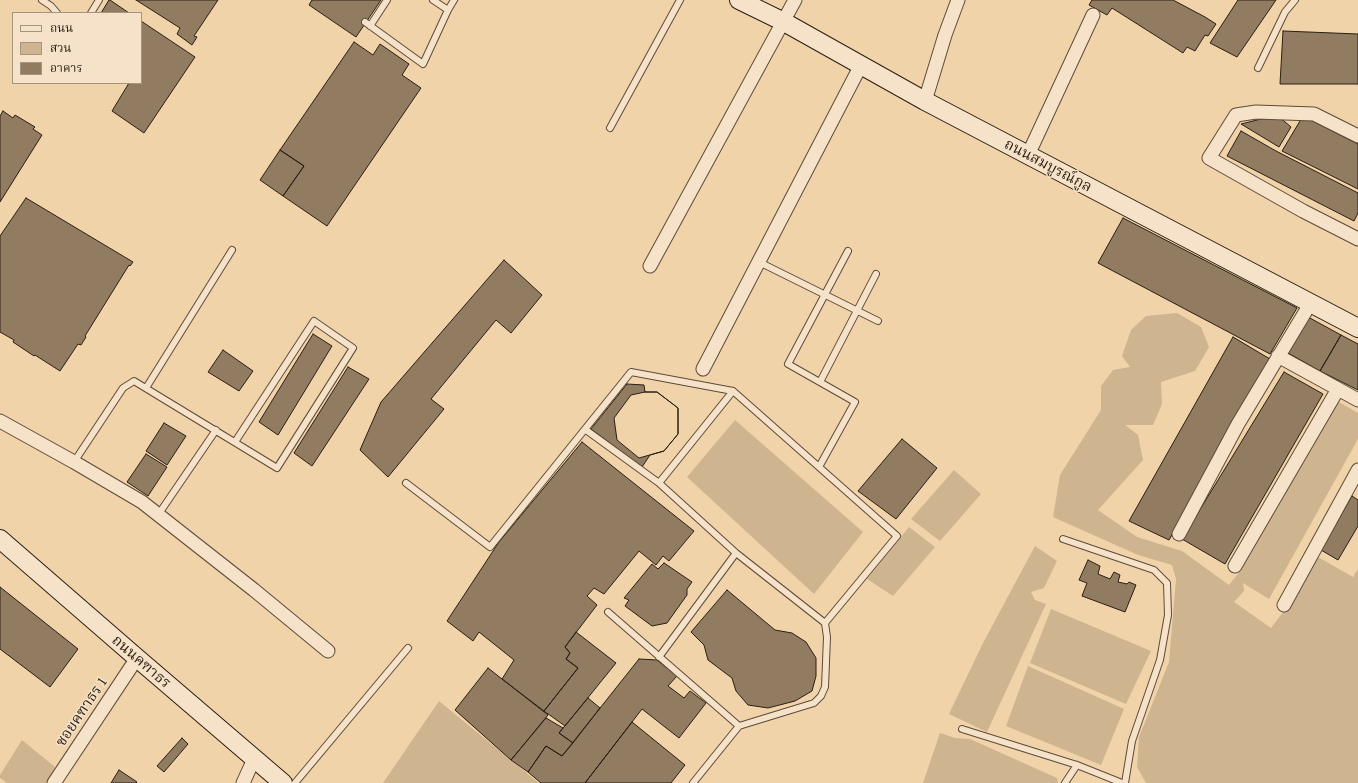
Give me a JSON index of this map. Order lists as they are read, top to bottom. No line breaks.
{"streets":{"street":["ถนนสมบูรณ์กูล","ถนนคฑาธร","ซอยคฑาธร 1"]},"crossings":[["ถนนคฑาธร","ซอยคฑาธร 1"]],"legend":["ถนน","สวน","อาคาร"]}
